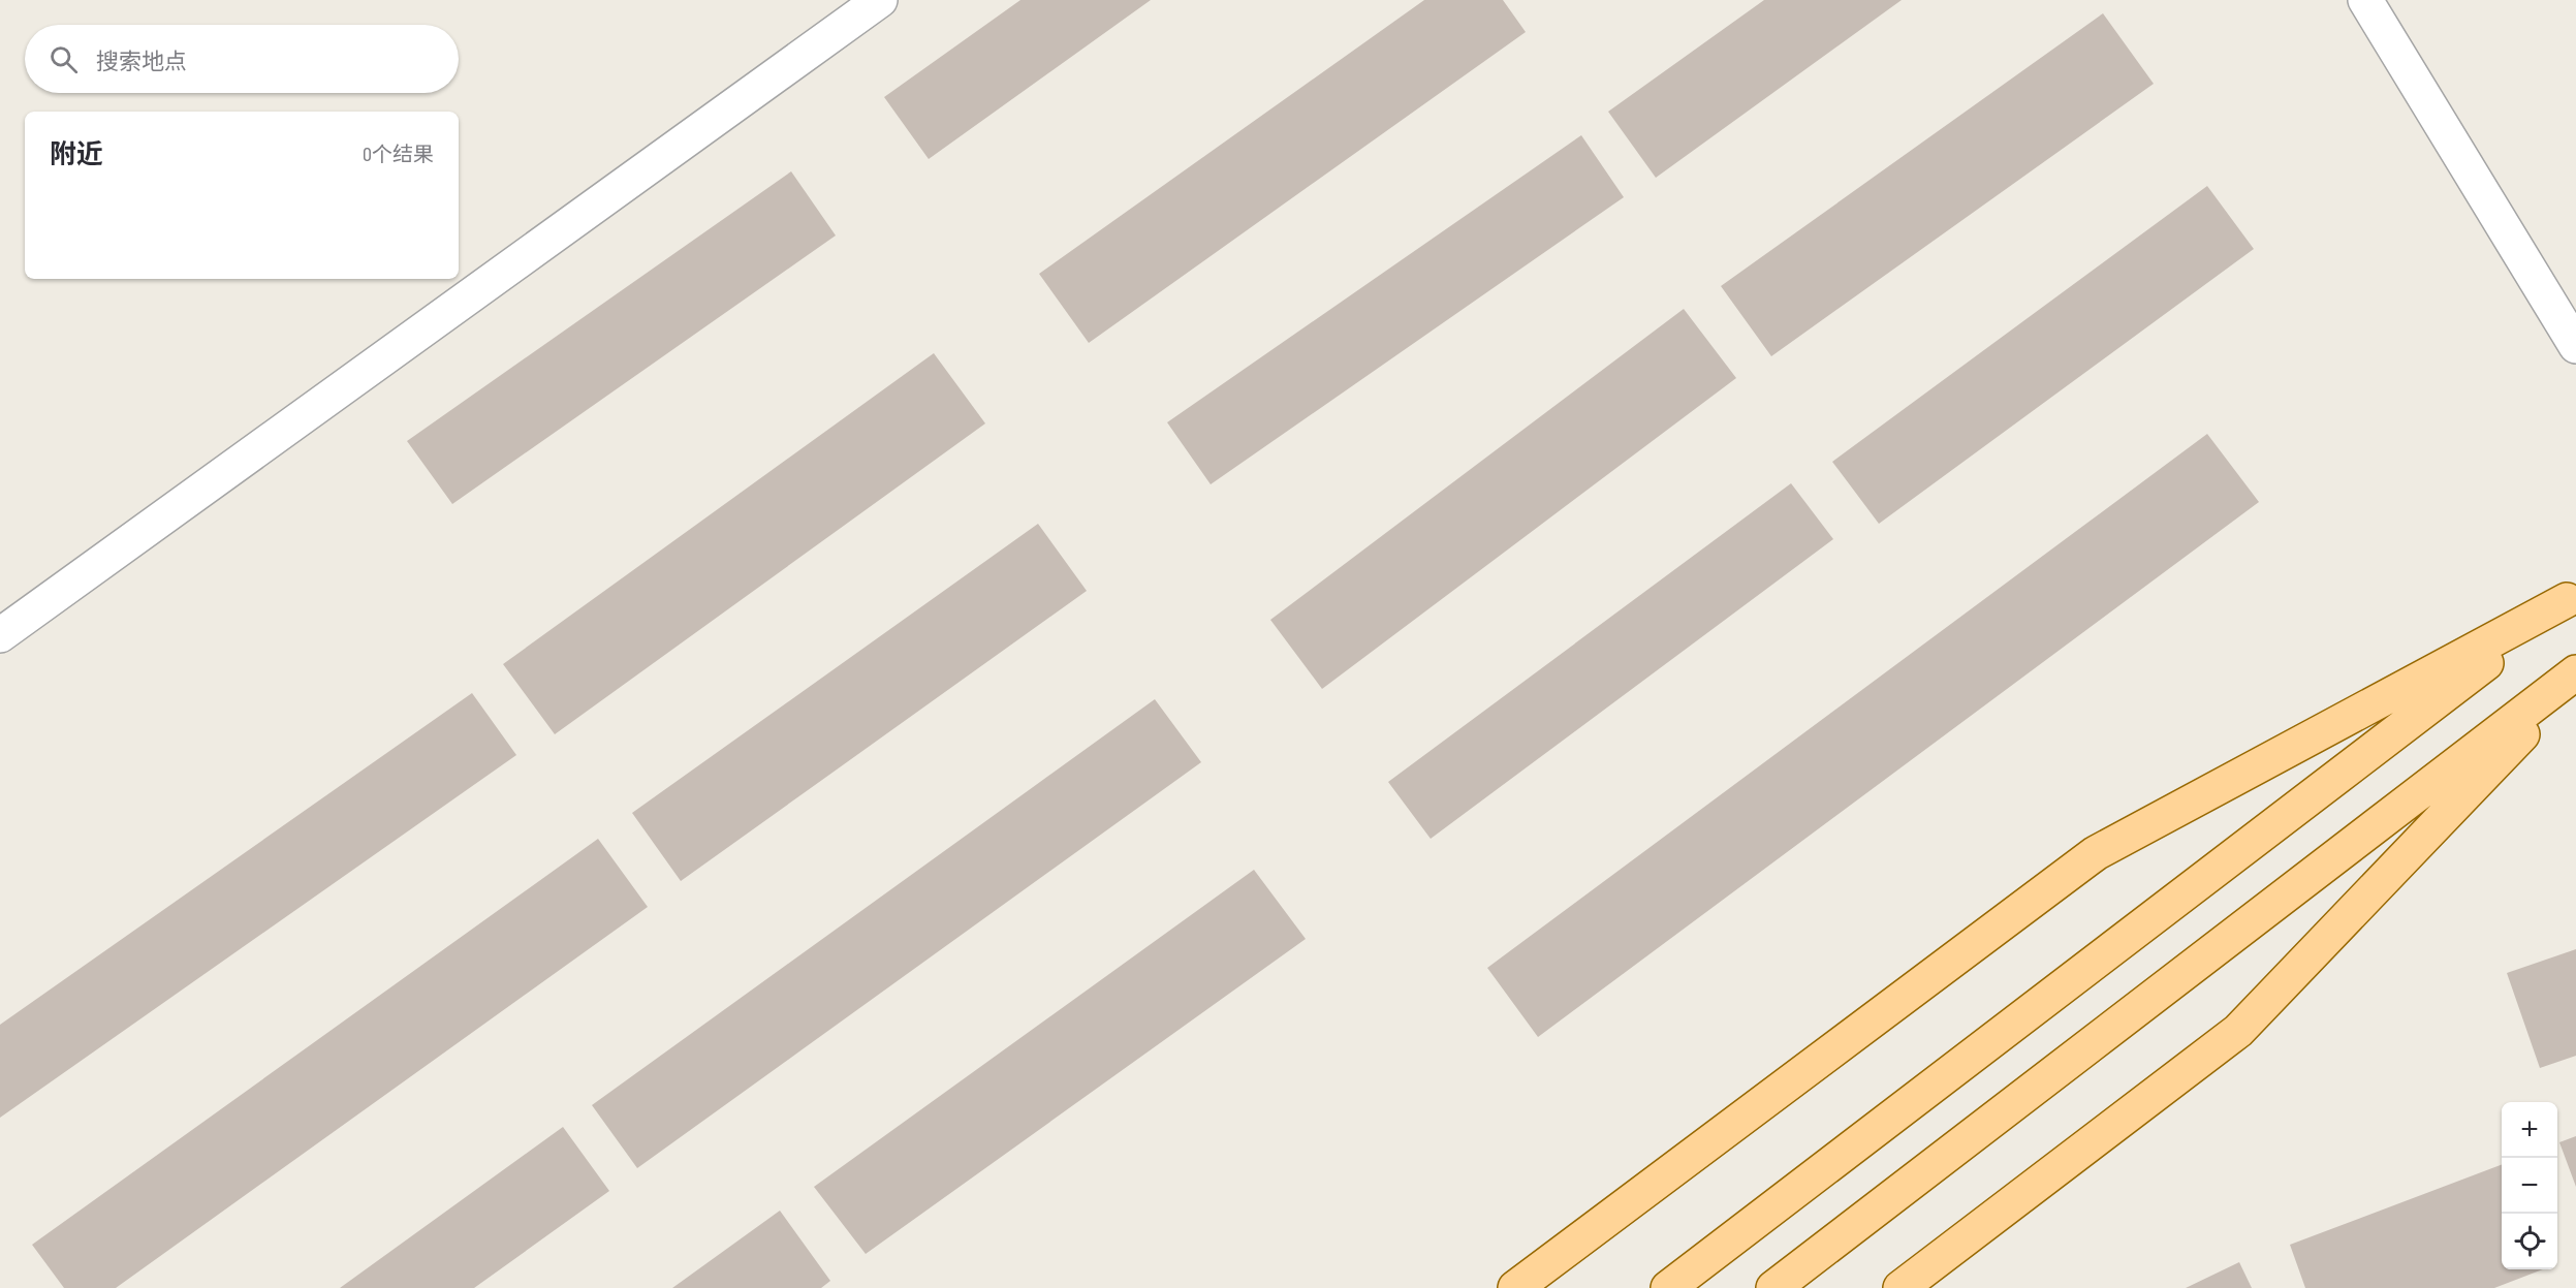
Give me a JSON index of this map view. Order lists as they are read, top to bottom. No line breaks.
{"page":{"search":"搜索地点","heading":["附近","0个结果"],"map_buttons":["+","−"]}}
